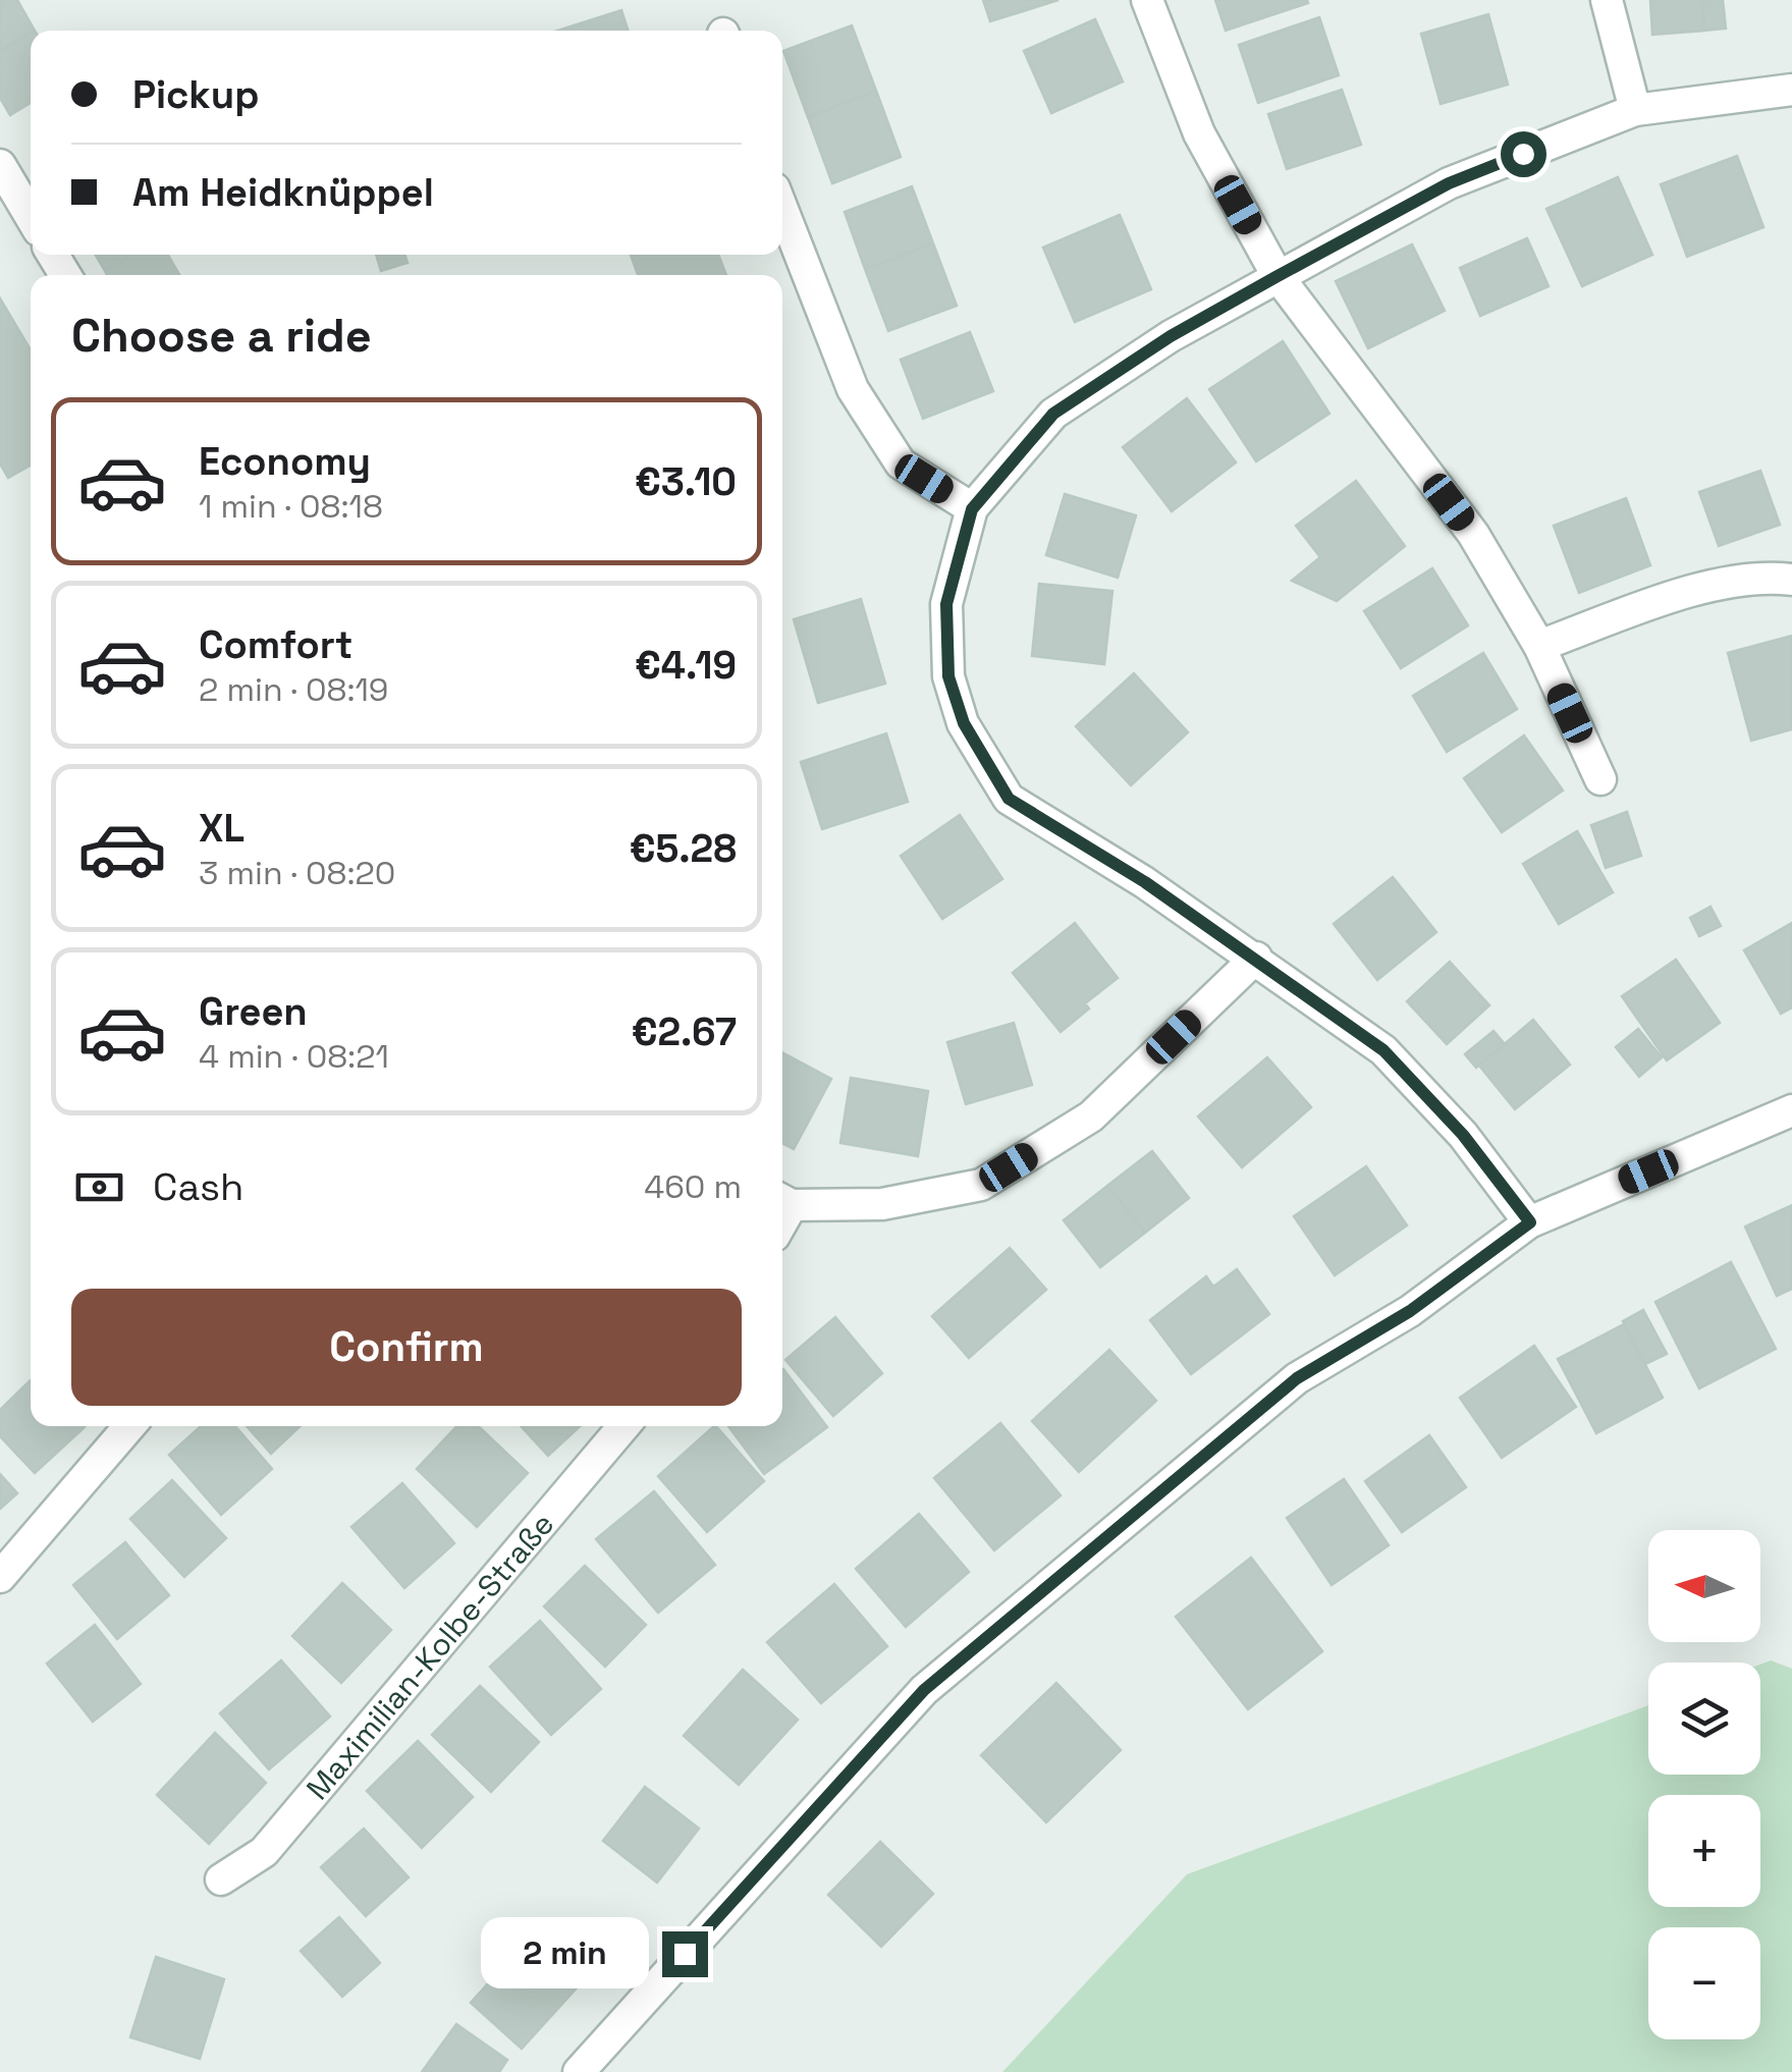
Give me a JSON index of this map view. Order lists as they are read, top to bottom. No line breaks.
{"streets":{"street":["Maximilian-Kolbe-Straße"]},"north":"left","page":{"banner":["Pickup","Am Heidknüppel"],"heading":"Choose a ride","list":[{"name":"Economy","note":"1 min · 08:18","value":"€3.10"},{"name":"Comfort","note":"2 min · 08:19","value":"€4.19"},{"name":"XL","note":"3 min · 08:20","value":"€5.28"},{"name":"Green","note":"4 min · 08:21","value":"€2.67"}],"pay":["Cash","460 m"],"buttons":"Confirm","map_buttons":["+","−"],"bubble":"2 min"}}
